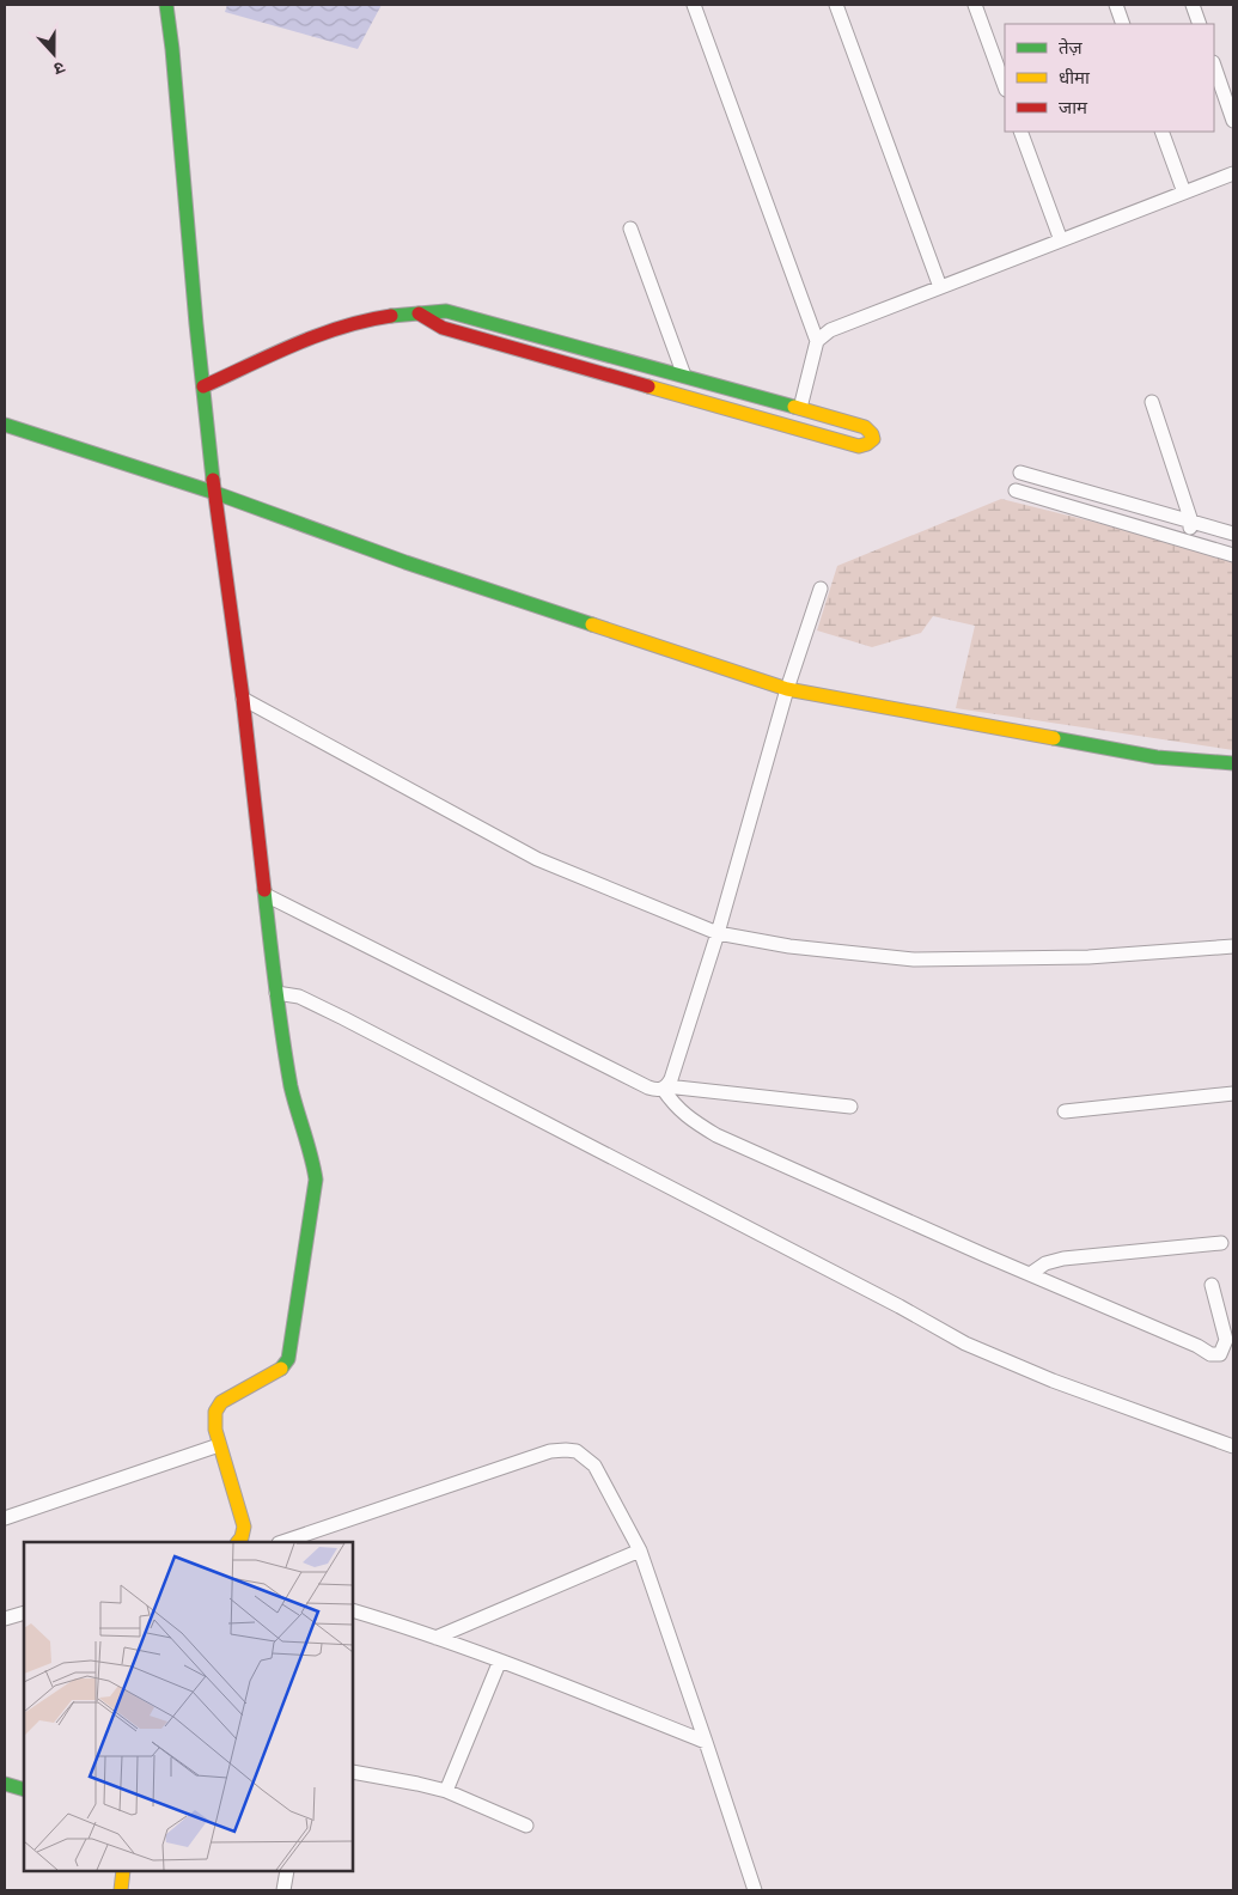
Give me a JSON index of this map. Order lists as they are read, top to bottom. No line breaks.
{"legend":["तेज़","धीमा","जाम"],"north":"bottom"}
